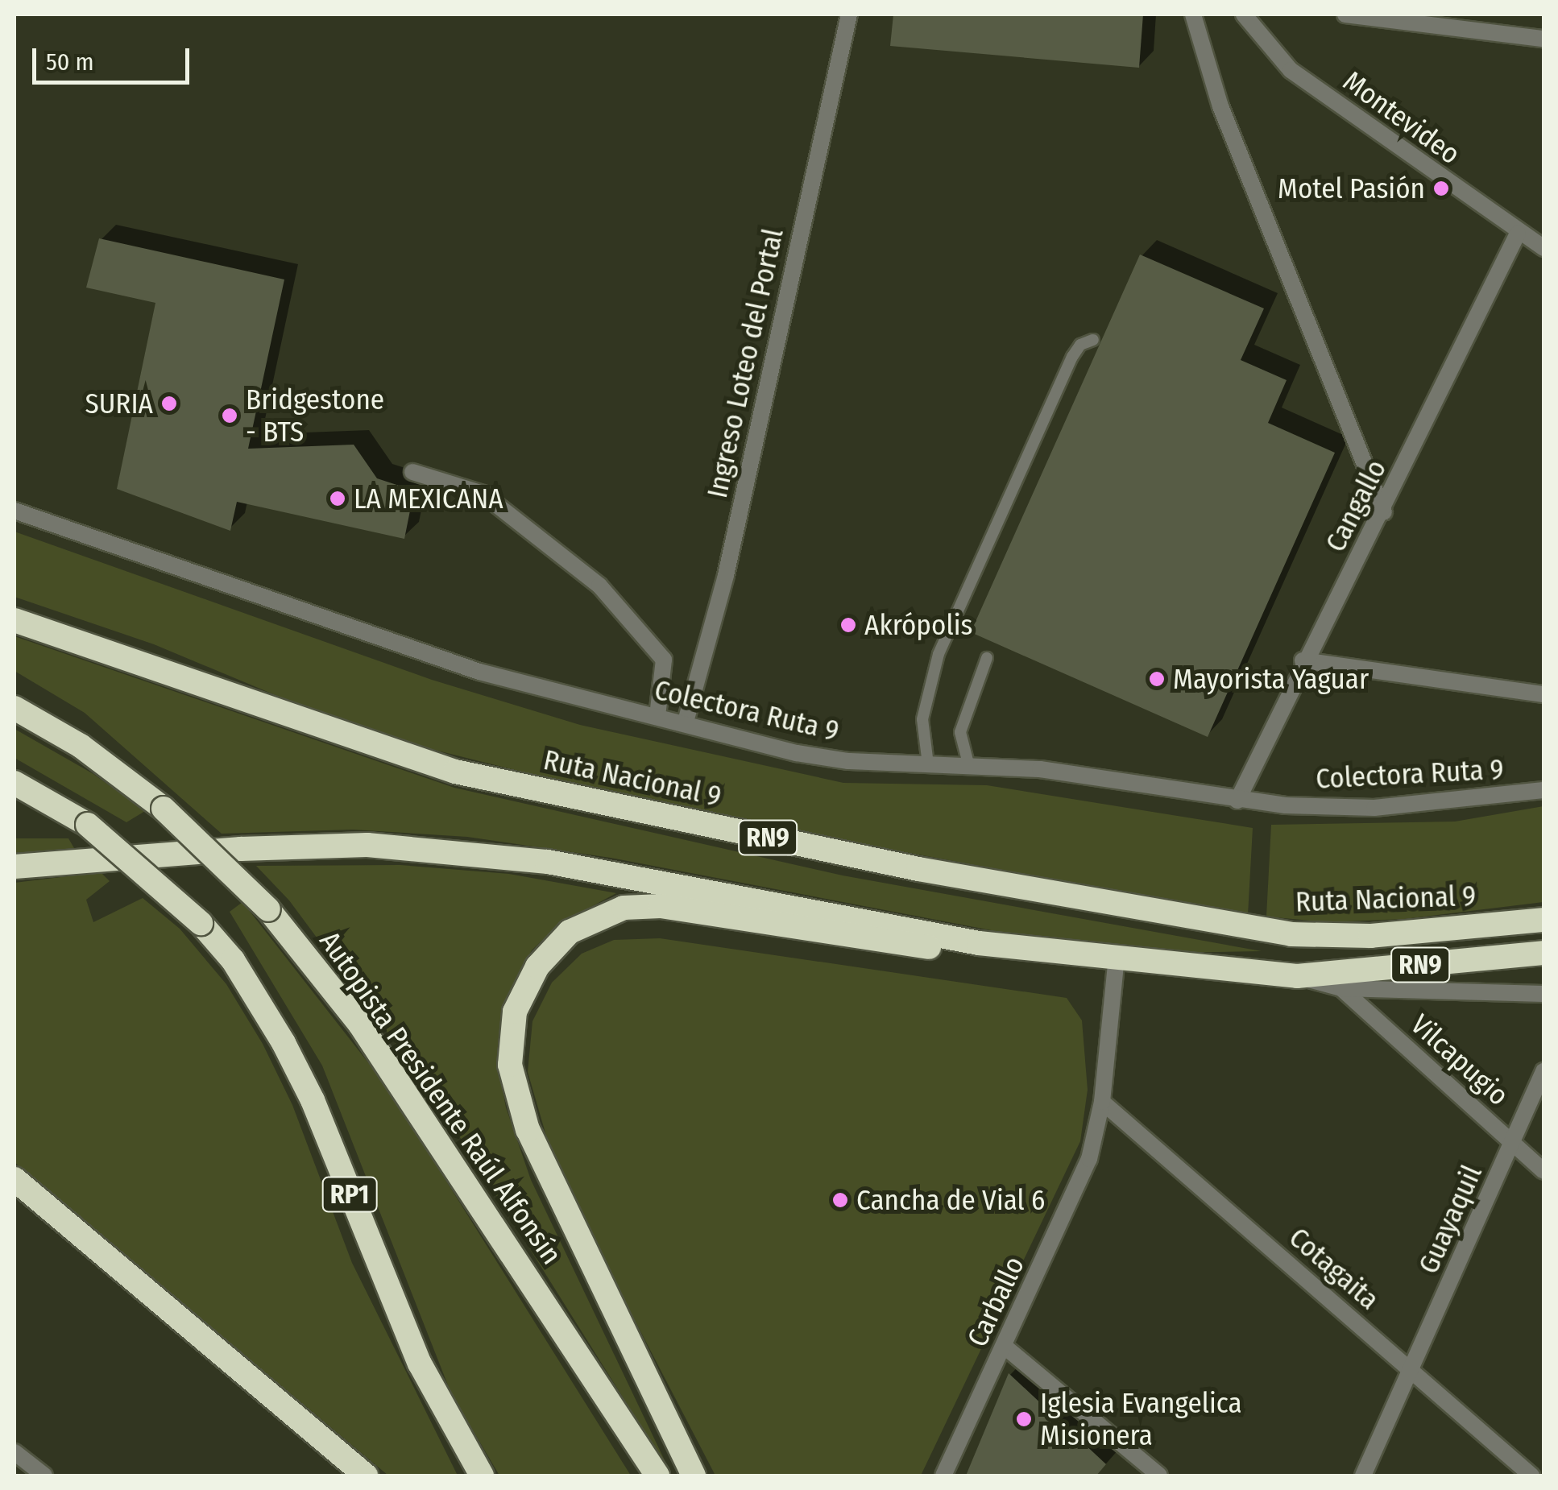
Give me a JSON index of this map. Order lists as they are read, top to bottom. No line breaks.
{"streets":{"highway":["Ruta Nacional 9","RN9","Autopista Presidente Raúl Alfonsín","RP1"],"street":["Montevideo","Ingreso Loteo del Portal","Cangallo","Colectora Ruta 9","Vilcapugio","Guayaquil","Cotagaita","Carballo"]},"crossings":[["Montevideo","Cangallo"],["Ingreso Loteo del Portal","Colectora Ruta 9"],["Cangallo","Colectora Ruta 9"],["RN9","Carballo"],["Vilcapugio","Guayaquil"],["Guayaquil","Cotagaita"],["Cotagaita","Carballo"]],"places":["Motel Pasión","SURIA","Bridgestone - BTS","LA MEXICANA","Akrópolis","Mayorista Yaguar","Cancha de Vial 6","Iglesia Evangelica Misionera"],"scale_bar":"50 m"}
